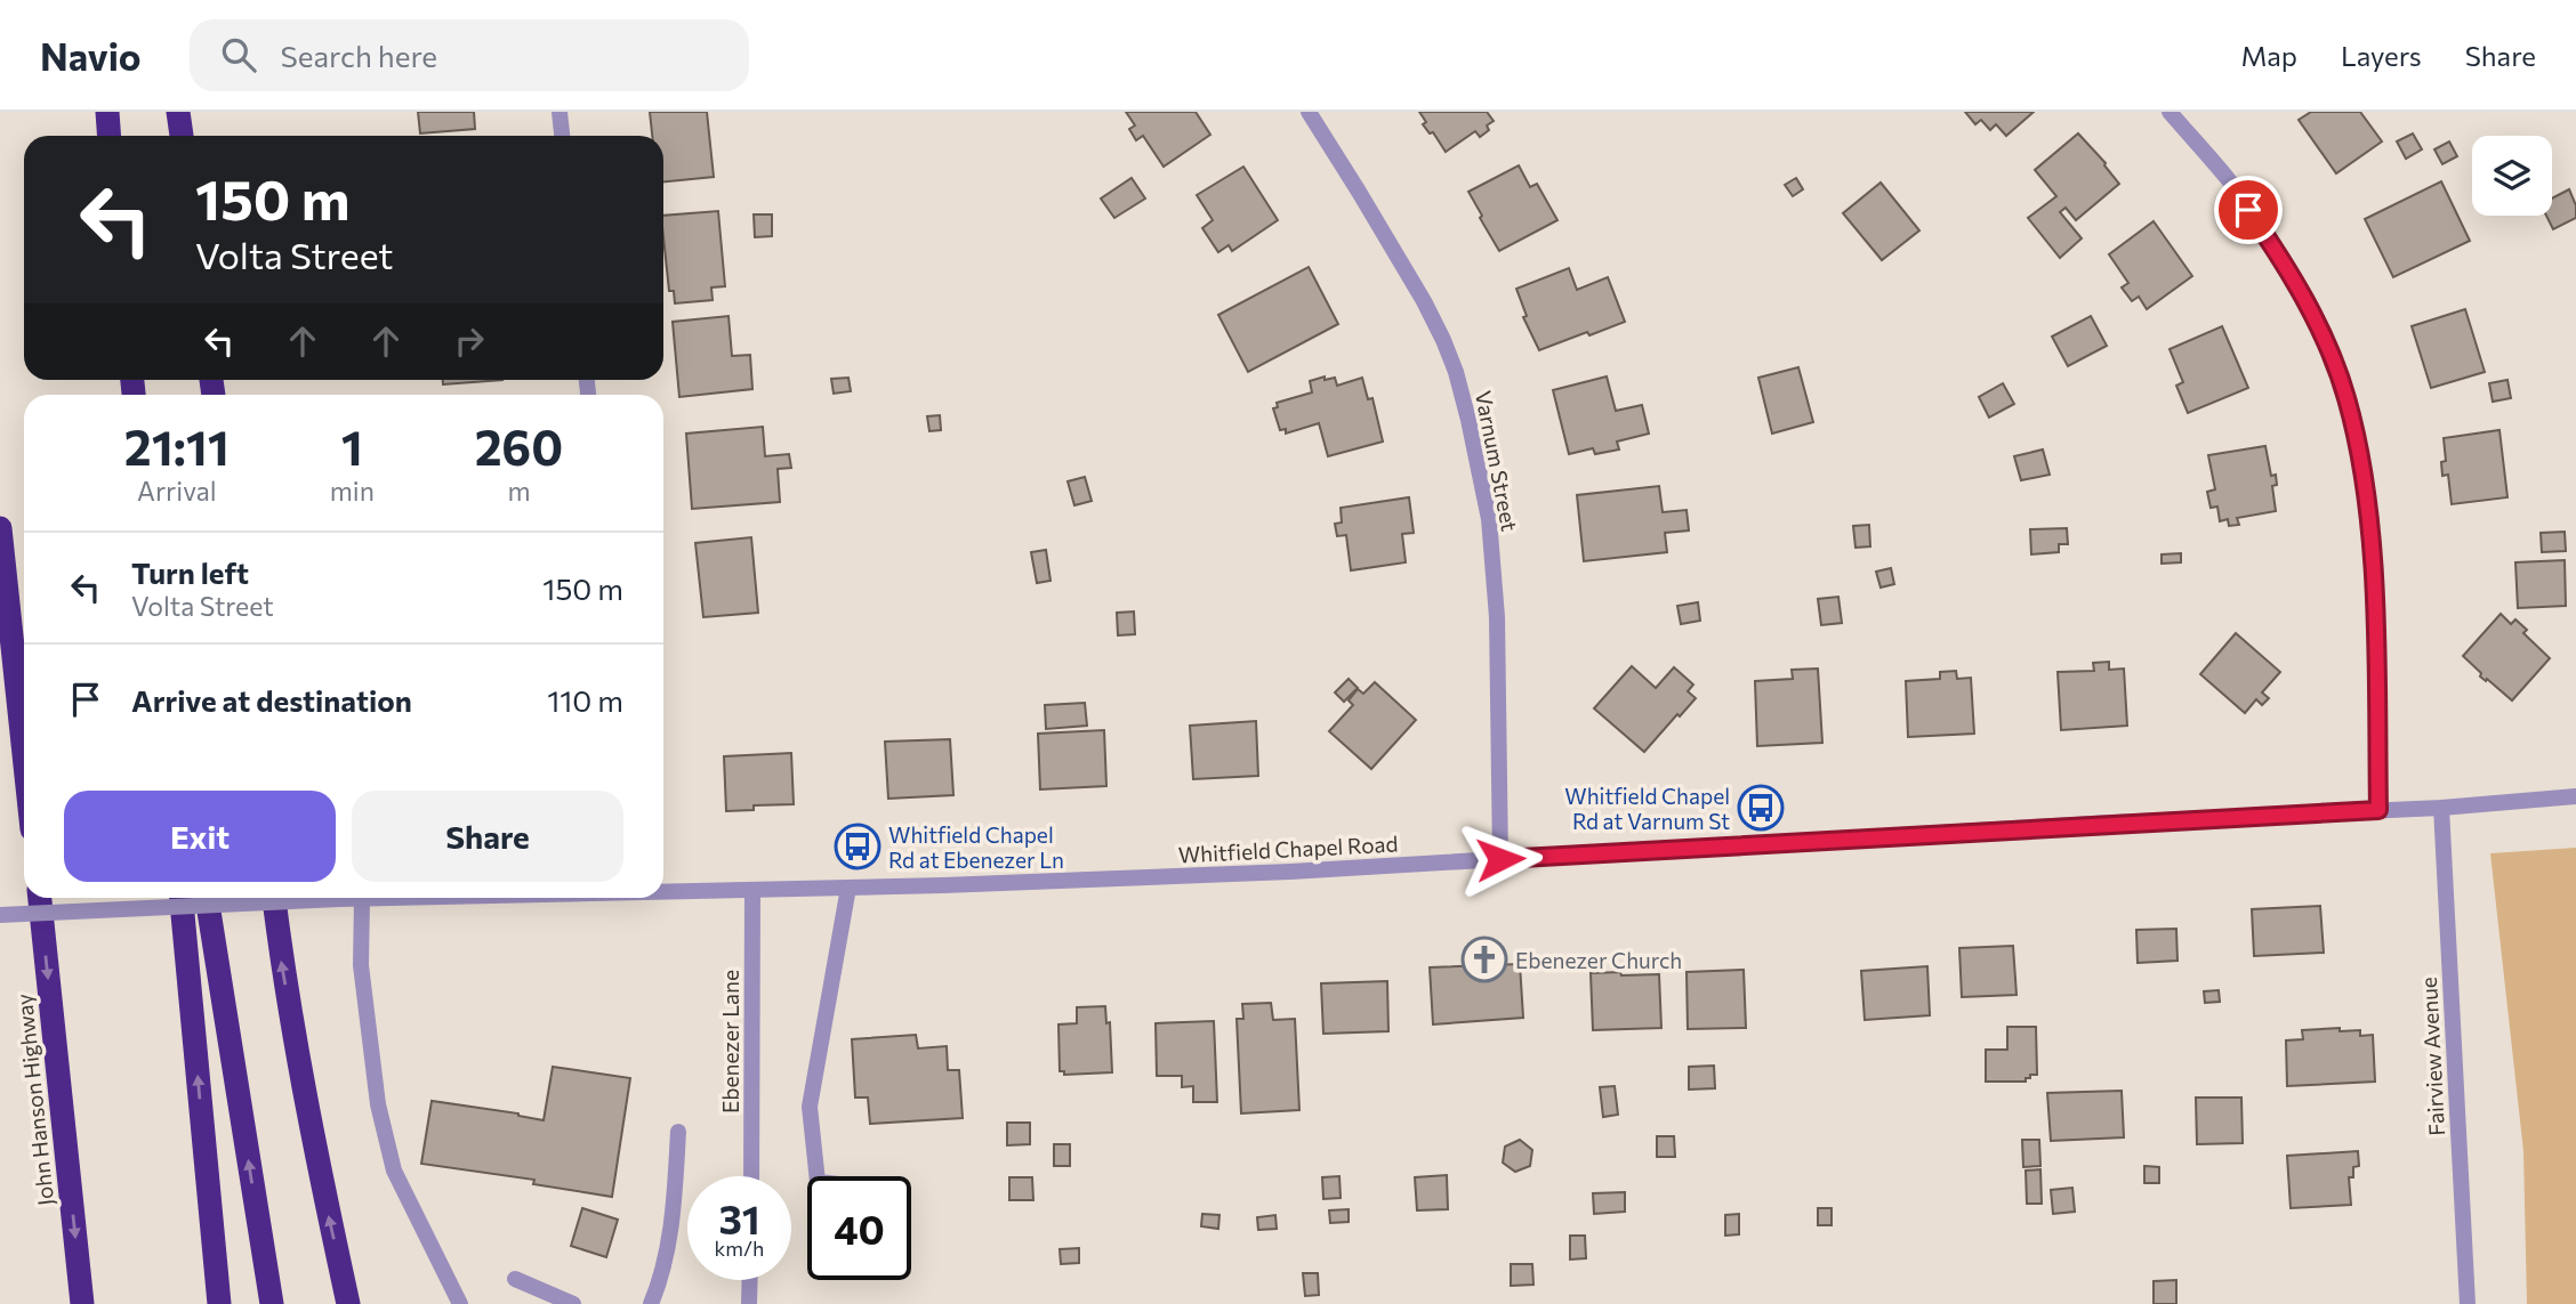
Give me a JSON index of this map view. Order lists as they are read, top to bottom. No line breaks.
{"streets":{"highway":["John Hanson Highway"],"street":["Varnum Street","Whitfield Chapel Road","Ebenezer Lane","Fairview Avenue"]},"crossings":[["Varnum Street","Whitfield Chapel Road"],["Whitfield Chapel Road","Ebenezer Lane"],["Whitfield Chapel Road","Fairview Avenue"]],"places":{"bus stop":["Whitfield Chapel Rd at Varnum St","Whitfield Chapel Rd at Ebenezer Ln"],"church":["Ebenezer Church"]},"page":{"header":"Navio","search":"Search here","nav":["Map","Layers","Share"],"turn":["150 m","Volta Street"],"eta":["21:11","Arrival","1","min","260","m"],"list":[{"name":"Turn left","note":"Volta Street","value":"150 m"},{"name":"Arrive at destination","value":"110 m"}],"buttons":["Exit","Share"],"speed":"31 km/h","limit":"40"}}
